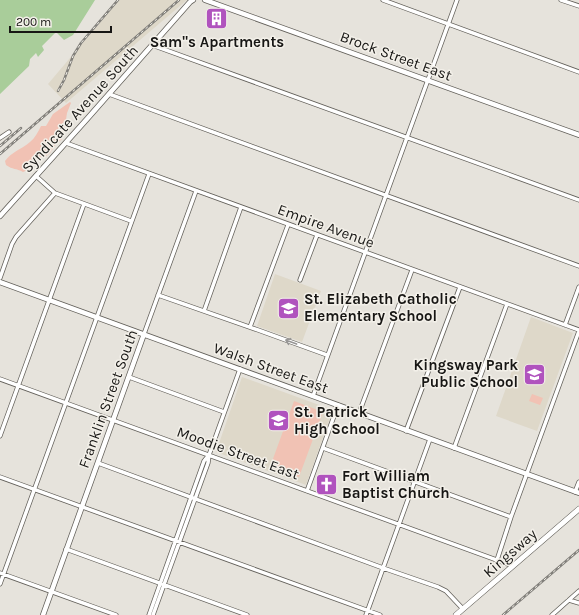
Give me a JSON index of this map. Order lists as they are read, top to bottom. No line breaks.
{"streets":{"main road":["Kingsway"],"street":["Brock Street East","Syndicate Avenue South","Empire Avenue","Walsh Street East","Franklin Street South","Moodie Street East"]},"crossings":[["Syndicate Avenue South","Empire Avenue"],["Empire Avenue","Franklin Street South"],["Walsh Street East","Franklin Street South"],["Franklin Street South","Moodie Street East"],["Moodie Street East","Kingsway"]],"places":{"building":["Sam\"s Apartments"],"school or university":["St. Elizabeth Catholic Elementary School","Kingsway Park Public School","St. Patrick High School"],"church":["Fort William Baptist Church"]},"scale_bar":"200 m"}
